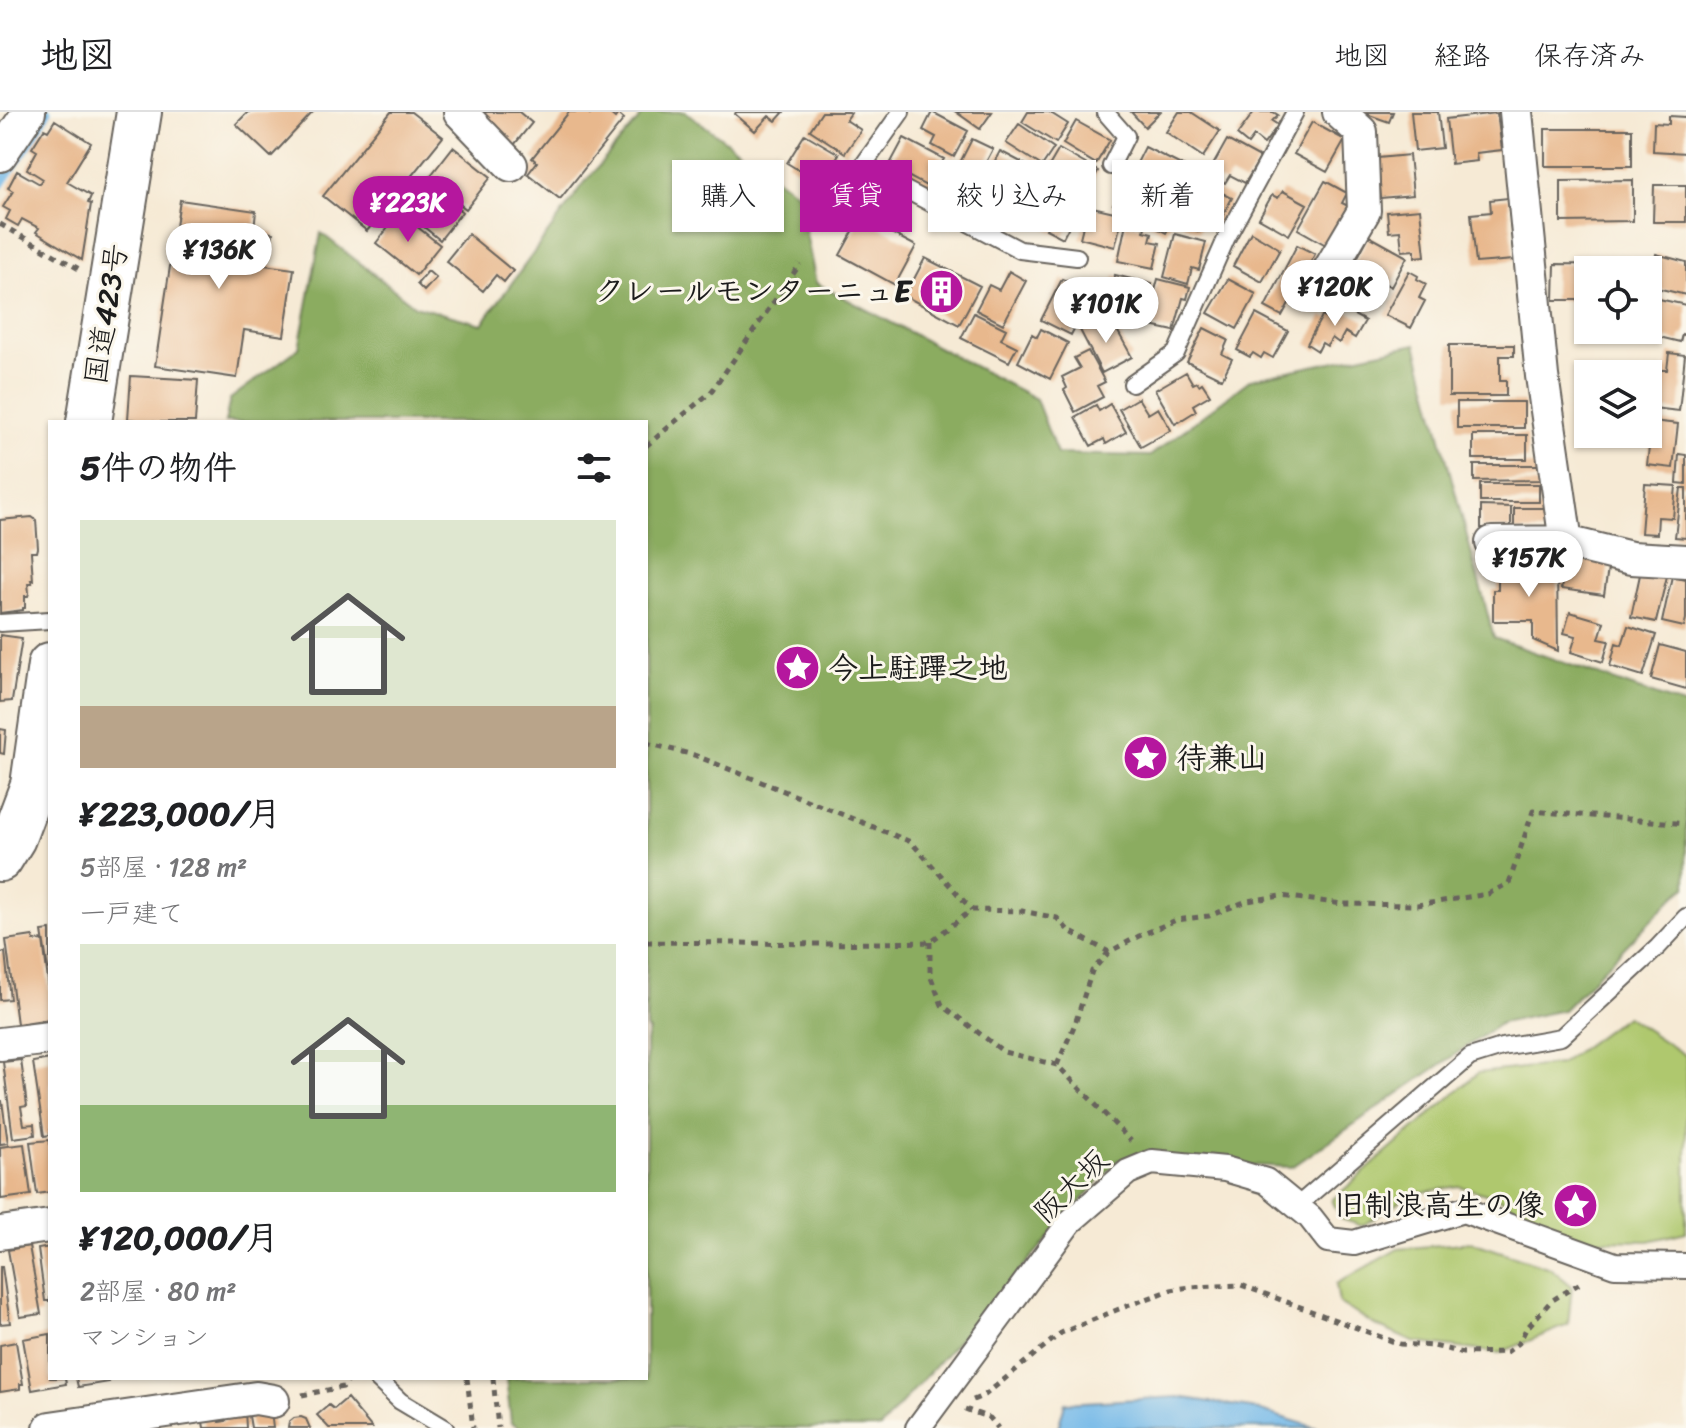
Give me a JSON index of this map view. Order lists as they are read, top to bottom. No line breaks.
{"streets":{"highway":["国道423号"],"street":["阪大坂"]},"places":{"building":["クレールモンターニュE"],"place":["今上駐蹕之地","待兼山","旧制浪高生の像"]},"page":{"header":"地図","nav":["地図","経路","保存済み"],"chip":["購入","賃貸","絞り込み","新着"],"price":["¥223K","¥136K","¥120K","¥101K","¥157K"],"heading":"5件の物件","list":[{"name":"¥223,000/月","note":"5部屋 · 128 m² · 一戸建て"},{"name":"¥120,000/月","note":"2部屋 · 80 m² · マンション"}]}}
